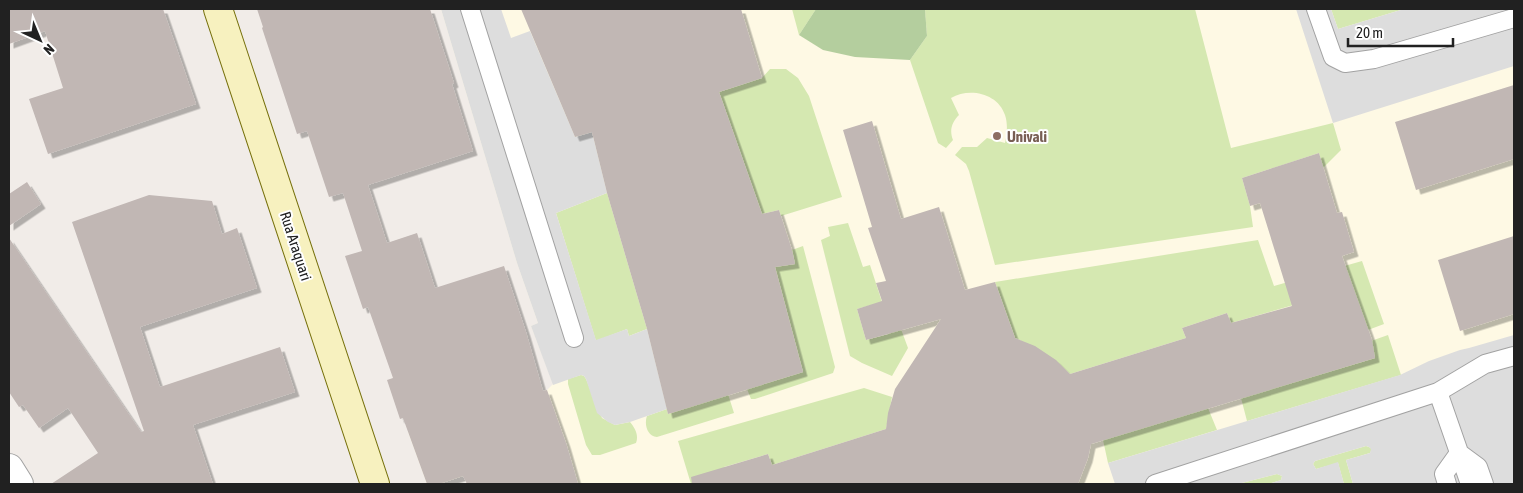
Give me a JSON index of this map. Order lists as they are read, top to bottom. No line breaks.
{"streets":{"street":["Rua Araquari"]},"places":["Univali"],"scale_bar":"20 m","north":"bottom right"}
